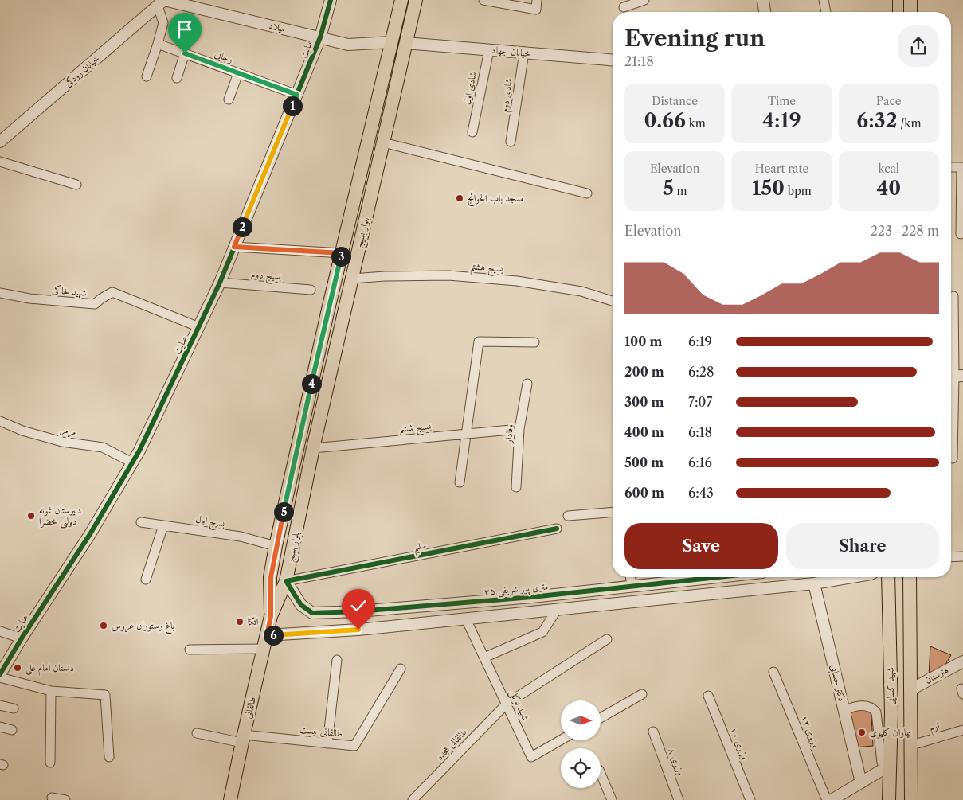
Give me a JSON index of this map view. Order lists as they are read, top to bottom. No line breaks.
{"streets":{"main road":["بلوار بسیج","شهید کسایی","طالقانی"],"street":["میلاد","عنایت","خیابان جهاد","رجایی","خیابان رودکی","شادی اول","شادی دوم","بسیج هشتم","بسيج دوم","شهید خاکی","بسیج ششم","مرمر","وفادار","بسیج اول","سلیم","۳۵ متری پور شریفی","هنرستان","دکتر حسابی","شهید توکلی","ارم","طالقانی بیست","وزيری ۱۲","وزیری ۱۰","طالقانی هجده","وزیری ۸"]},"crossings":[["میلاد","عنایت"],["میلاد","خیابان رودکی"],["میلاد","بلوار بسیج"],["عنایت","رجایی"],["عنایت","بسيج دوم"],["عنایت","شهید خاکی"],["عنایت","مرمر"],["خیابان جهاد","شادی اول"],["خیابان جهاد","شادی دوم"],["خیابان جهاد","بلوار بسیج"],["بلوار بسیج","بسیج هشتم"],["بلوار بسیج","بسیج ششم"],["بلوار بسیج","بسیج اول"],["بلوار بسیج","سلیم"],["بلوار بسیج","۳۵ متری پور شریفی"],["بلوار بسیج","طالقانی"],["بسیج ششم","وفادار"],["سلیم","۳۵ متری پور شریفی"],["هنرستان","شهید کسایی"],["شهید کسایی","ارم"],["شهید توکلی","طالقانی هجده"],["طالقانی","طالقانی بیست"]],"places":["مسجد باب الحوائج","دبیرستان نمونه دولتی خضرا","اتکا","باغ رستوران عروس","دبستان امام علی","بیماران کلیوی"],"north":"right","page":{"heading":["Evening run","21:18"],"stats":[["Distance","0.66 km"],["Time","4:19"],["Pace","6:32 /km"],["Elevation","5 m"],["Heart rate","150 bpm"],["kcal","40"]],"pins":["1","2","3","4","5","6"],"chart":["Elevation","223–228 m"],"list":[{"name":"100 m","note":"6:19"},{"name":"200 m","note":"6:28"},{"name":"300 m","note":"7:07"},{"name":"400 m","note":"6:18"},{"name":"500 m","note":"6:16"},{"name":"600 m","note":"6:43"}],"buttons":["Save","Share"]}}
